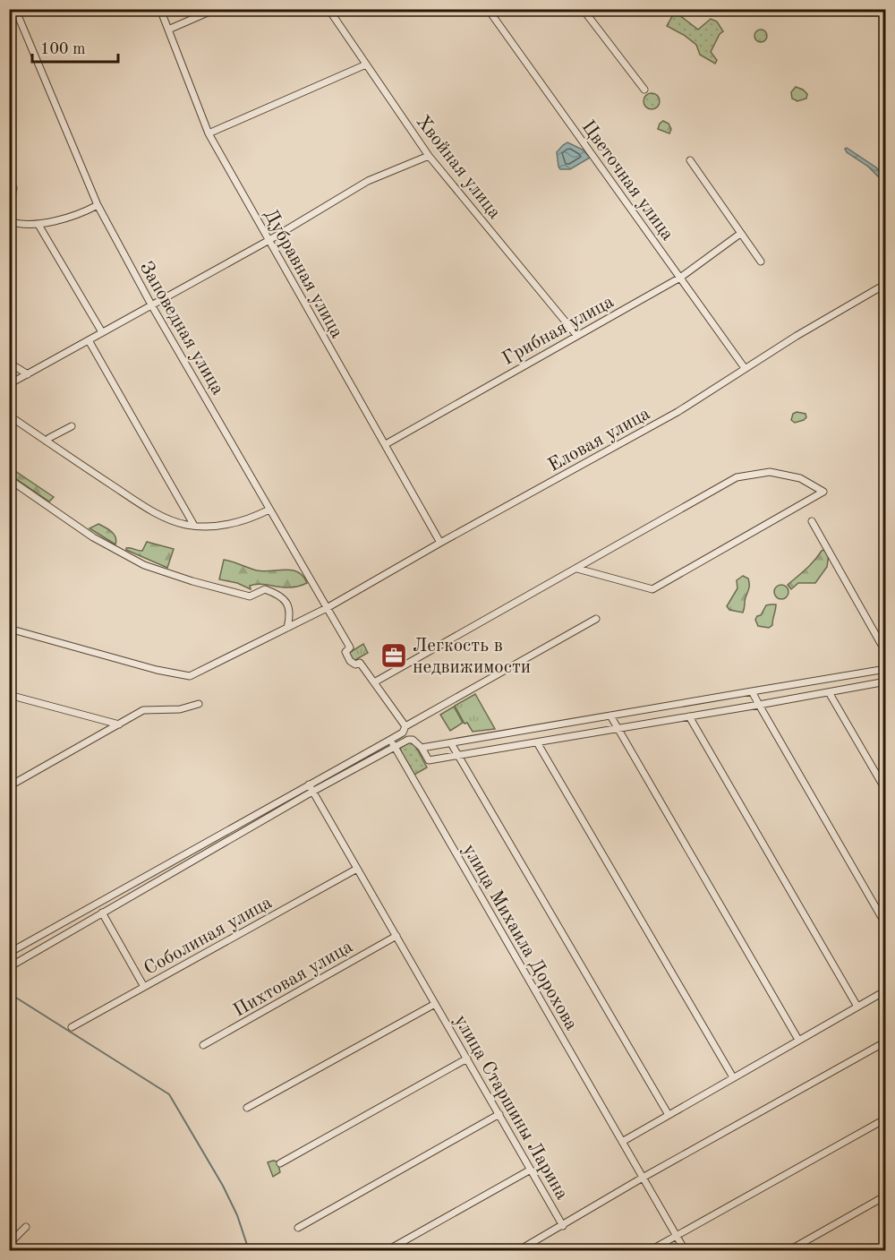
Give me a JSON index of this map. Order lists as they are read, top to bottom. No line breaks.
{"streets":{"street":["Хвойная улица","Цветочная улица","Дубравная улица","Заповедная улица","Грибная улица","Еловая улица","Соболиная улица","улица Михаила Дорохова","Пихтовая улица","улица Старшины Ларина"]},"crossings":[["Хвойная улица","Грибная улица"],["Цветочная улица","Грибная улица"],["Цветочная улица","Еловая улица"],["Дубравная улица","Грибная улица"],["Дубравная улица","Еловая улица"],["Заповедная улица","Еловая улица"],["Соболиная улица","улица Старшины Ларина"],["Пихтовая улица","улица Старшины Ларина"]],"places":{"office":["Легкость в недвижимости"]},"scale_bar":"100 m"}
